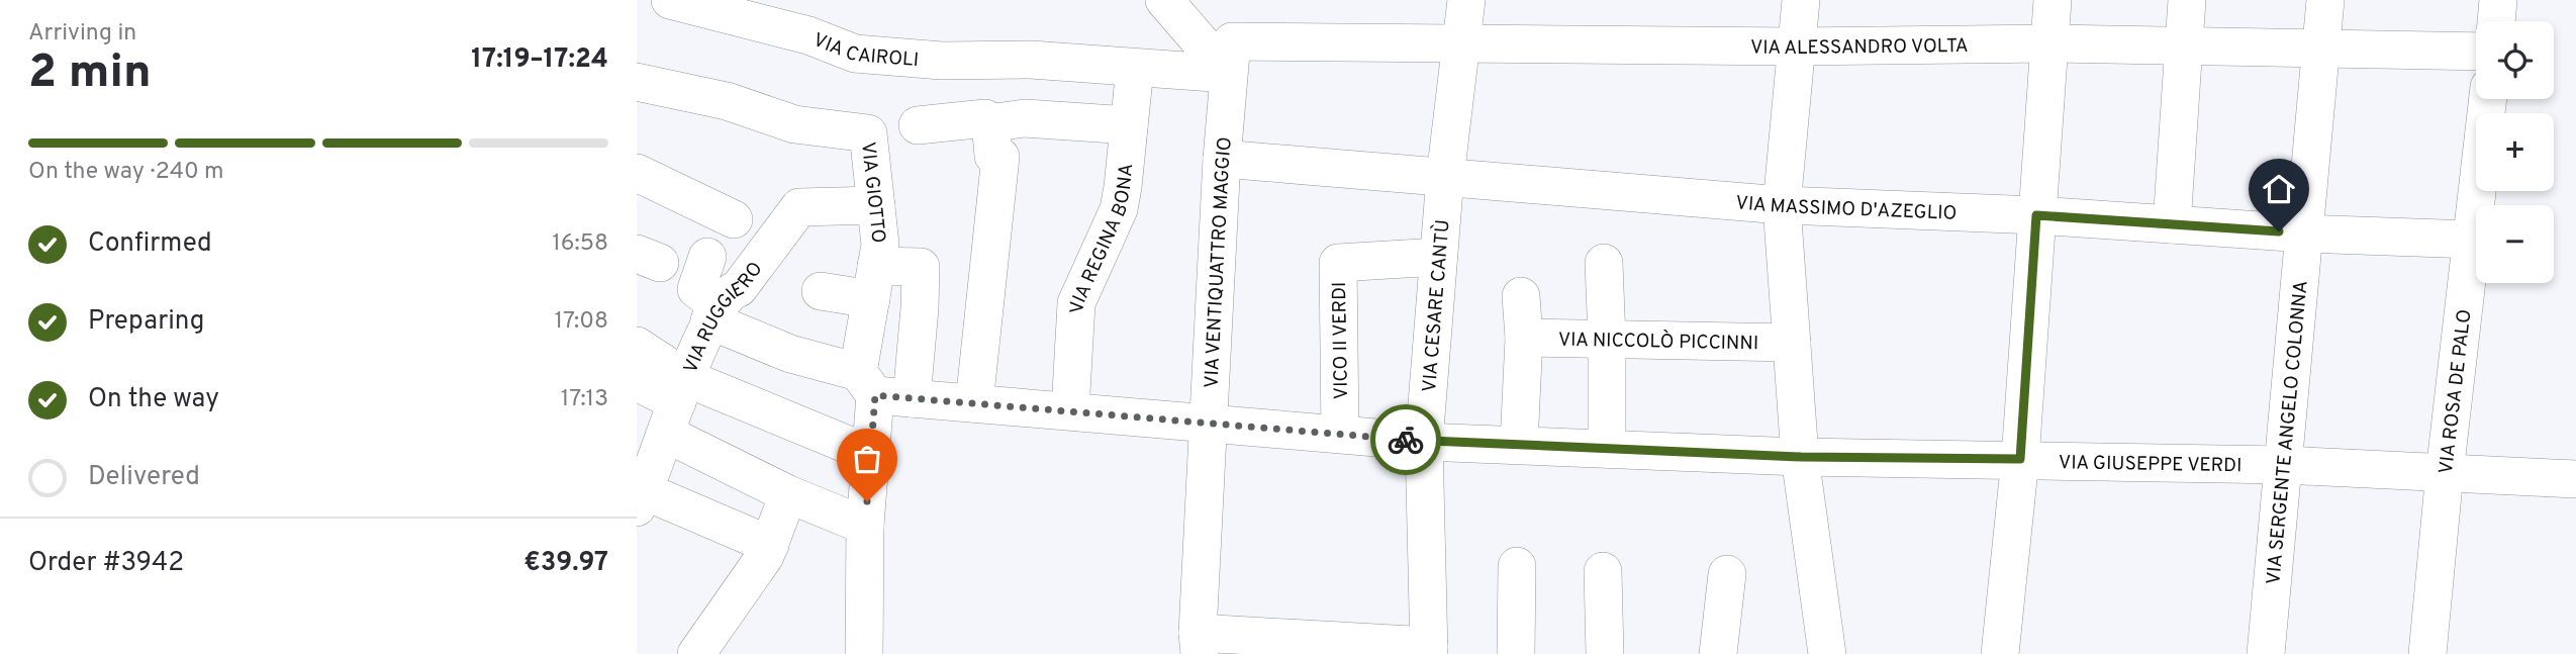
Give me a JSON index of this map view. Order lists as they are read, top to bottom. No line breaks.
{"streets":{"street":["VIA ALESSANDRO VOLTA","VIA CAIROLI","VIA GIOTTO","VIA MASSIMO D'AZEGLIO","VIA REGINA BONA","VIA VENTIQUATTRO MAGGIO","VIA CESARE CANTÙ","VIA RUGGIERO","VICO II VERDI","VIA NICCOLÒ PICCINNI","VIA ROSA DE PALO","VIA SERGENTE ANGELO COLONNA","VIA GIUSEPPE VERDI"]},"crossings":[["VIA ALESSANDRO VOLTA","VIA CAIROLI"],["VIA ALESSANDRO VOLTA","VIA REGINA BONA"],["VIA ALESSANDRO VOLTA","VIA VENTIQUATTRO MAGGIO"],["VIA ALESSANDRO VOLTA","VIA CESARE CANTÙ"],["VIA ALESSANDRO VOLTA","VIA SERGENTE ANGELO COLONNA"],["VIA CAIROLI","VIA REGINA BONA"],["VIA GIOTTO","VIA RUGGIERO"],["VIA GIOTTO","VIA GIUSEPPE VERDI"],["VIA MASSIMO D'AZEGLIO","VIA VENTIQUATTRO MAGGIO"],["VIA MASSIMO D'AZEGLIO","VIA CESARE CANTÙ"],["VIA MASSIMO D'AZEGLIO","VIA ROSA DE PALO"],["VIA MASSIMO D'AZEGLIO","VIA SERGENTE ANGELO COLONNA"],["VIA REGINA BONA","VIA GIUSEPPE VERDI"],["VIA VENTIQUATTRO MAGGIO","VIA GIUSEPPE VERDI"],["VIA CESARE CANTÙ","VICO II VERDI"],["VIA CESARE CANTÙ","VIA GIUSEPPE VERDI"],["VIA RUGGIERO","VIA GIUSEPPE VERDI"],["VICO II VERDI","VIA GIUSEPPE VERDI"],["VIA ROSA DE PALO","VIA GIUSEPPE VERDI"],["VIA SERGENTE ANGELO COLONNA","VIA GIUSEPPE VERDI"]],"page":{"heading":["2 min","Arriving in","17:19–17:24"],"panel":["Order #3942","€39.97"],"map_buttons":["+","−"],"bar":"On the way · 240 m","list":[["Confirmed","16:58"],["Preparing","17:08"],["On the way","17:13"],"Delivered"]}}
